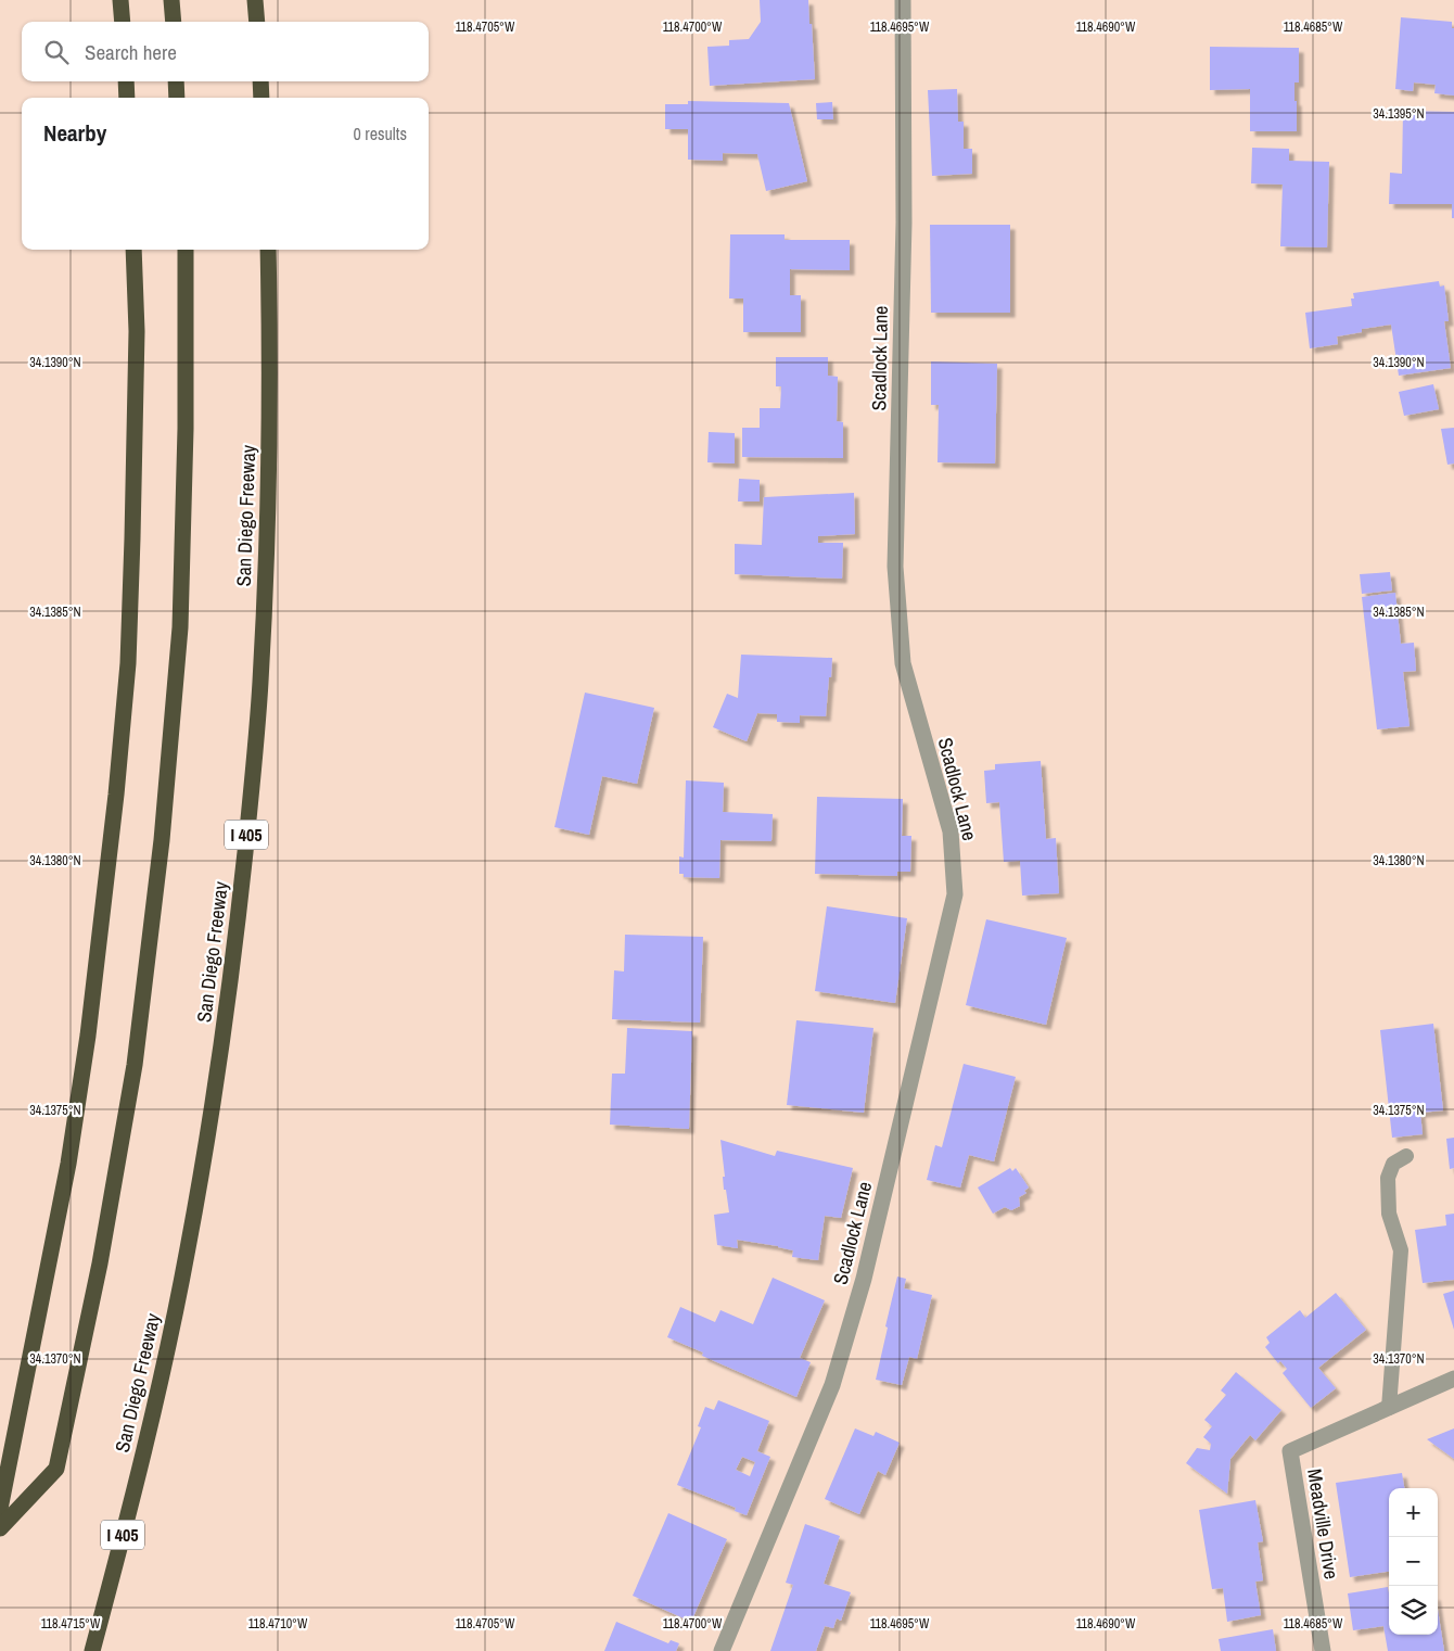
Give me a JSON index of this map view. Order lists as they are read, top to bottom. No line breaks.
{"streets":{"highway":["San Diego Freeway","I 405"],"street":["Scadlock Lane","Meadville Drive"]},"page":{"search":"Search here","heading":["Nearby","0 results"],"map_buttons":["+","−"]},"coordinates":["118.4705°W","118.4700°W","118.4695°W","118.4690°W","118.4685°W","34.1395°N","34.1390°N","34.1385°N","34.1380°N","34.1375°N","34.1370°N","118.4715°W","118.4710°W"]}
